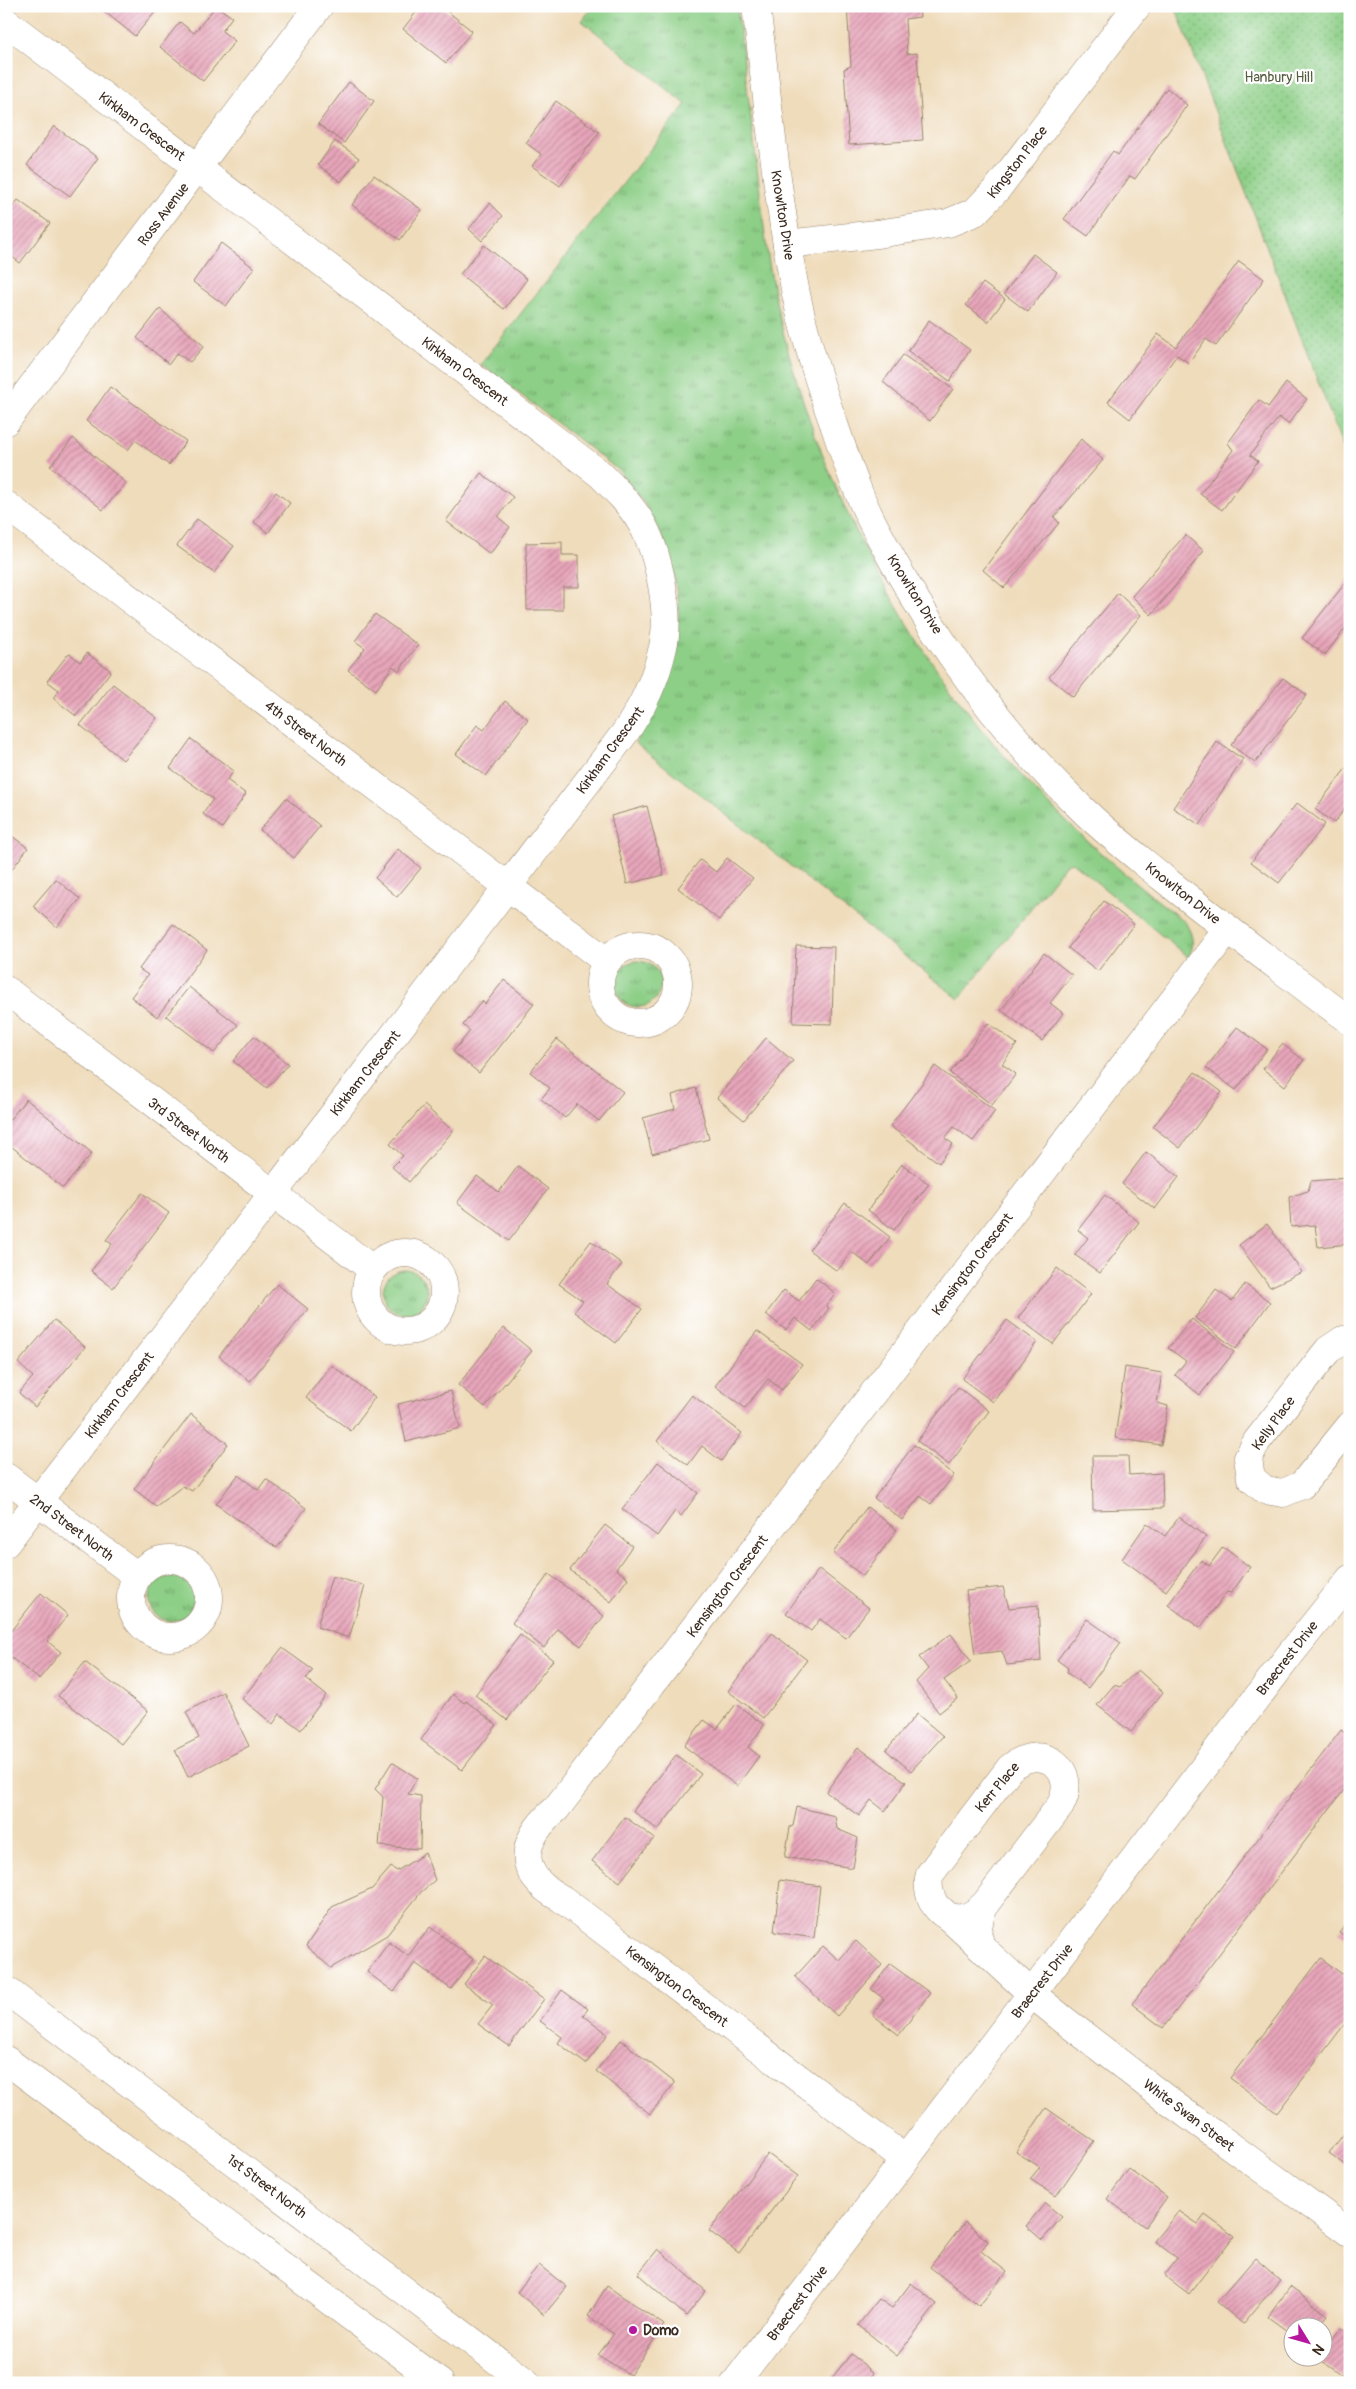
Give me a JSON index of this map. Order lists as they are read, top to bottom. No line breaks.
{"streets":{"street":["Kirkham Crescent","Kingston Place","Ross Avenue","Knowlton Drive","4th Street North","3rd Street North","Kensington Crescent","Kelly Place","2nd Street North","Braecrest Drive","Kerr Place","White Swan Street","1st Street North"]},"crossings":[["Kirkham Crescent","Ross Avenue"],["Kirkham Crescent","4th Street North"],["Kirkham Crescent","3rd Street North"],["Kirkham Crescent","2nd Street North"],["Kingston Place","Knowlton Drive"],["Knowlton Drive","Kensington Crescent"],["Kensington Crescent","Braecrest Drive"],["Braecrest Drive","Kerr Place"],["Braecrest Drive","White Swan Street"],["Kerr Place","White Swan Street"]],"parks":["Hanbury Hill"],"places":["Domo"],"north":"bottom right"}
